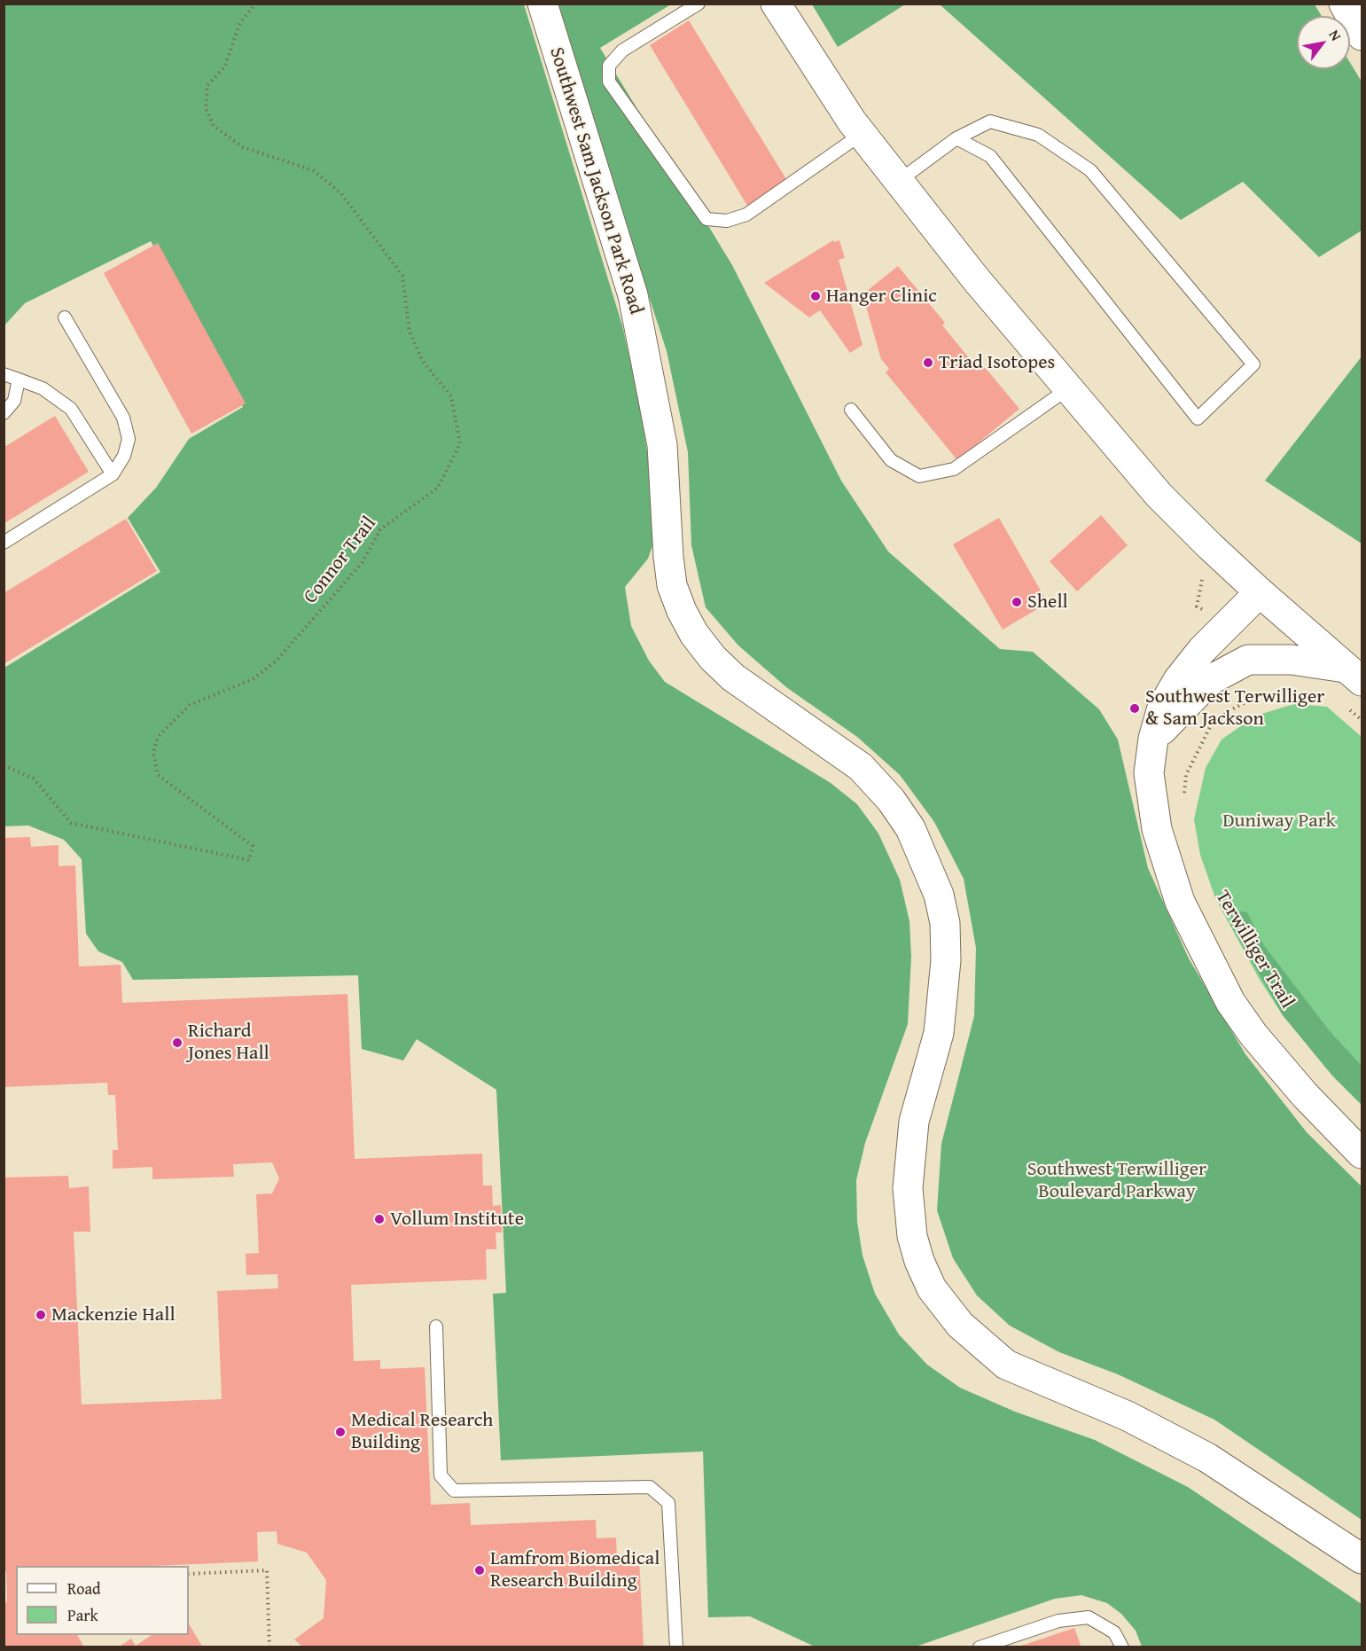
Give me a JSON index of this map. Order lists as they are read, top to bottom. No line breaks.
{"streets":{"street":["Southwest Sam Jackson Park Road"],"path":["Connor Trail"]},"parks":["Duniway Park","Southwest Terwilliger Boulevard Parkway"],"places":["Hanger Clinic","Triad Isotopes","Shell","Southwest Terwilliger & Sam Jackson","Richard Jones Hall","Vollum Institute","Mackenzie Hall","Medical Research Building","Lamfrom Biomedical Research Building"],"legend":["Road","Park"],"north":"top right"}
